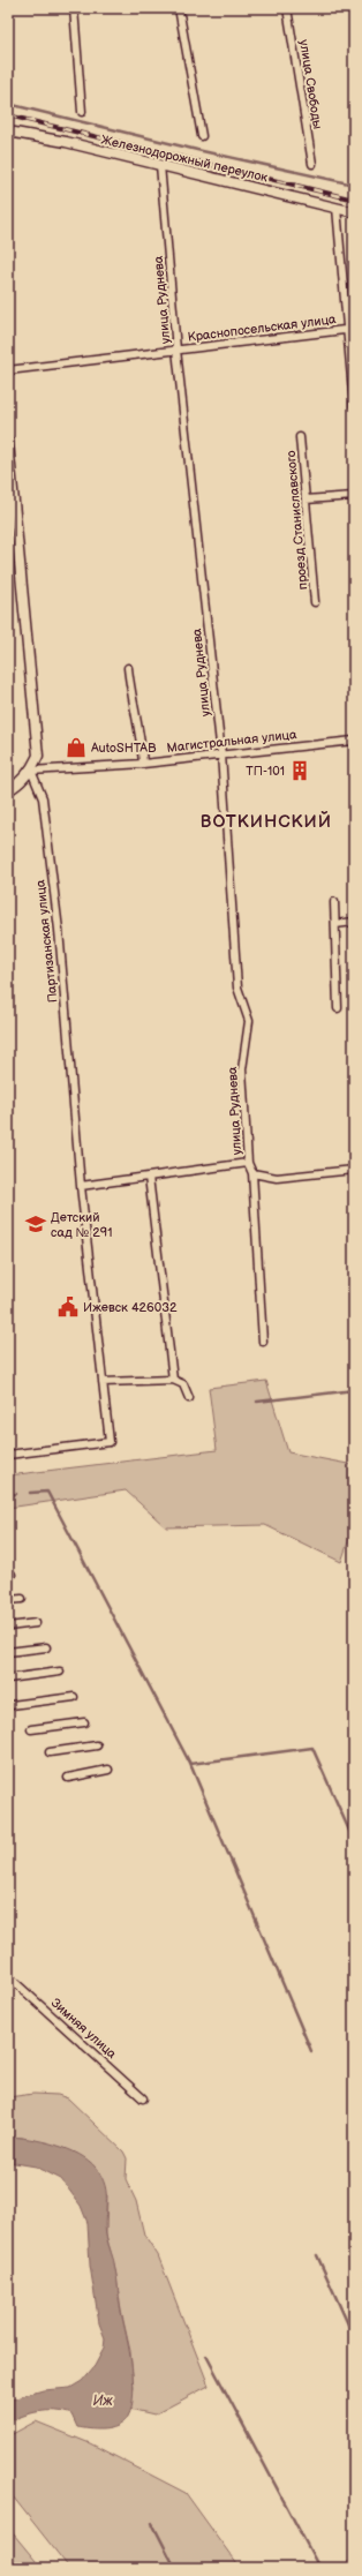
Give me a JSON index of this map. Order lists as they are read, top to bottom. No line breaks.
{"streets":{"street":["улица Свободы","Железнодорожный переулок","улица Руднева","Краснопосельская улица","проезд Станиславского","Магистральная улица","Партизанская улица","Зимняя улица"]},"crossings":[["Железнодорожный переулок","улица Руднева"],["улица Руднева","Краснопосельская улица"],["улица Руднева","Магистральная улица"],["Магистральная улица","Партизанская улица"]],"districts":["ВОТКИНСКИЙ"],"water":["Иж"],"places":{"shop":["AutoSHTAB"],"building":["ТП-101"],"school or university":["Детский сад № 291"],"public building":["Ижевск 426032"]}}
